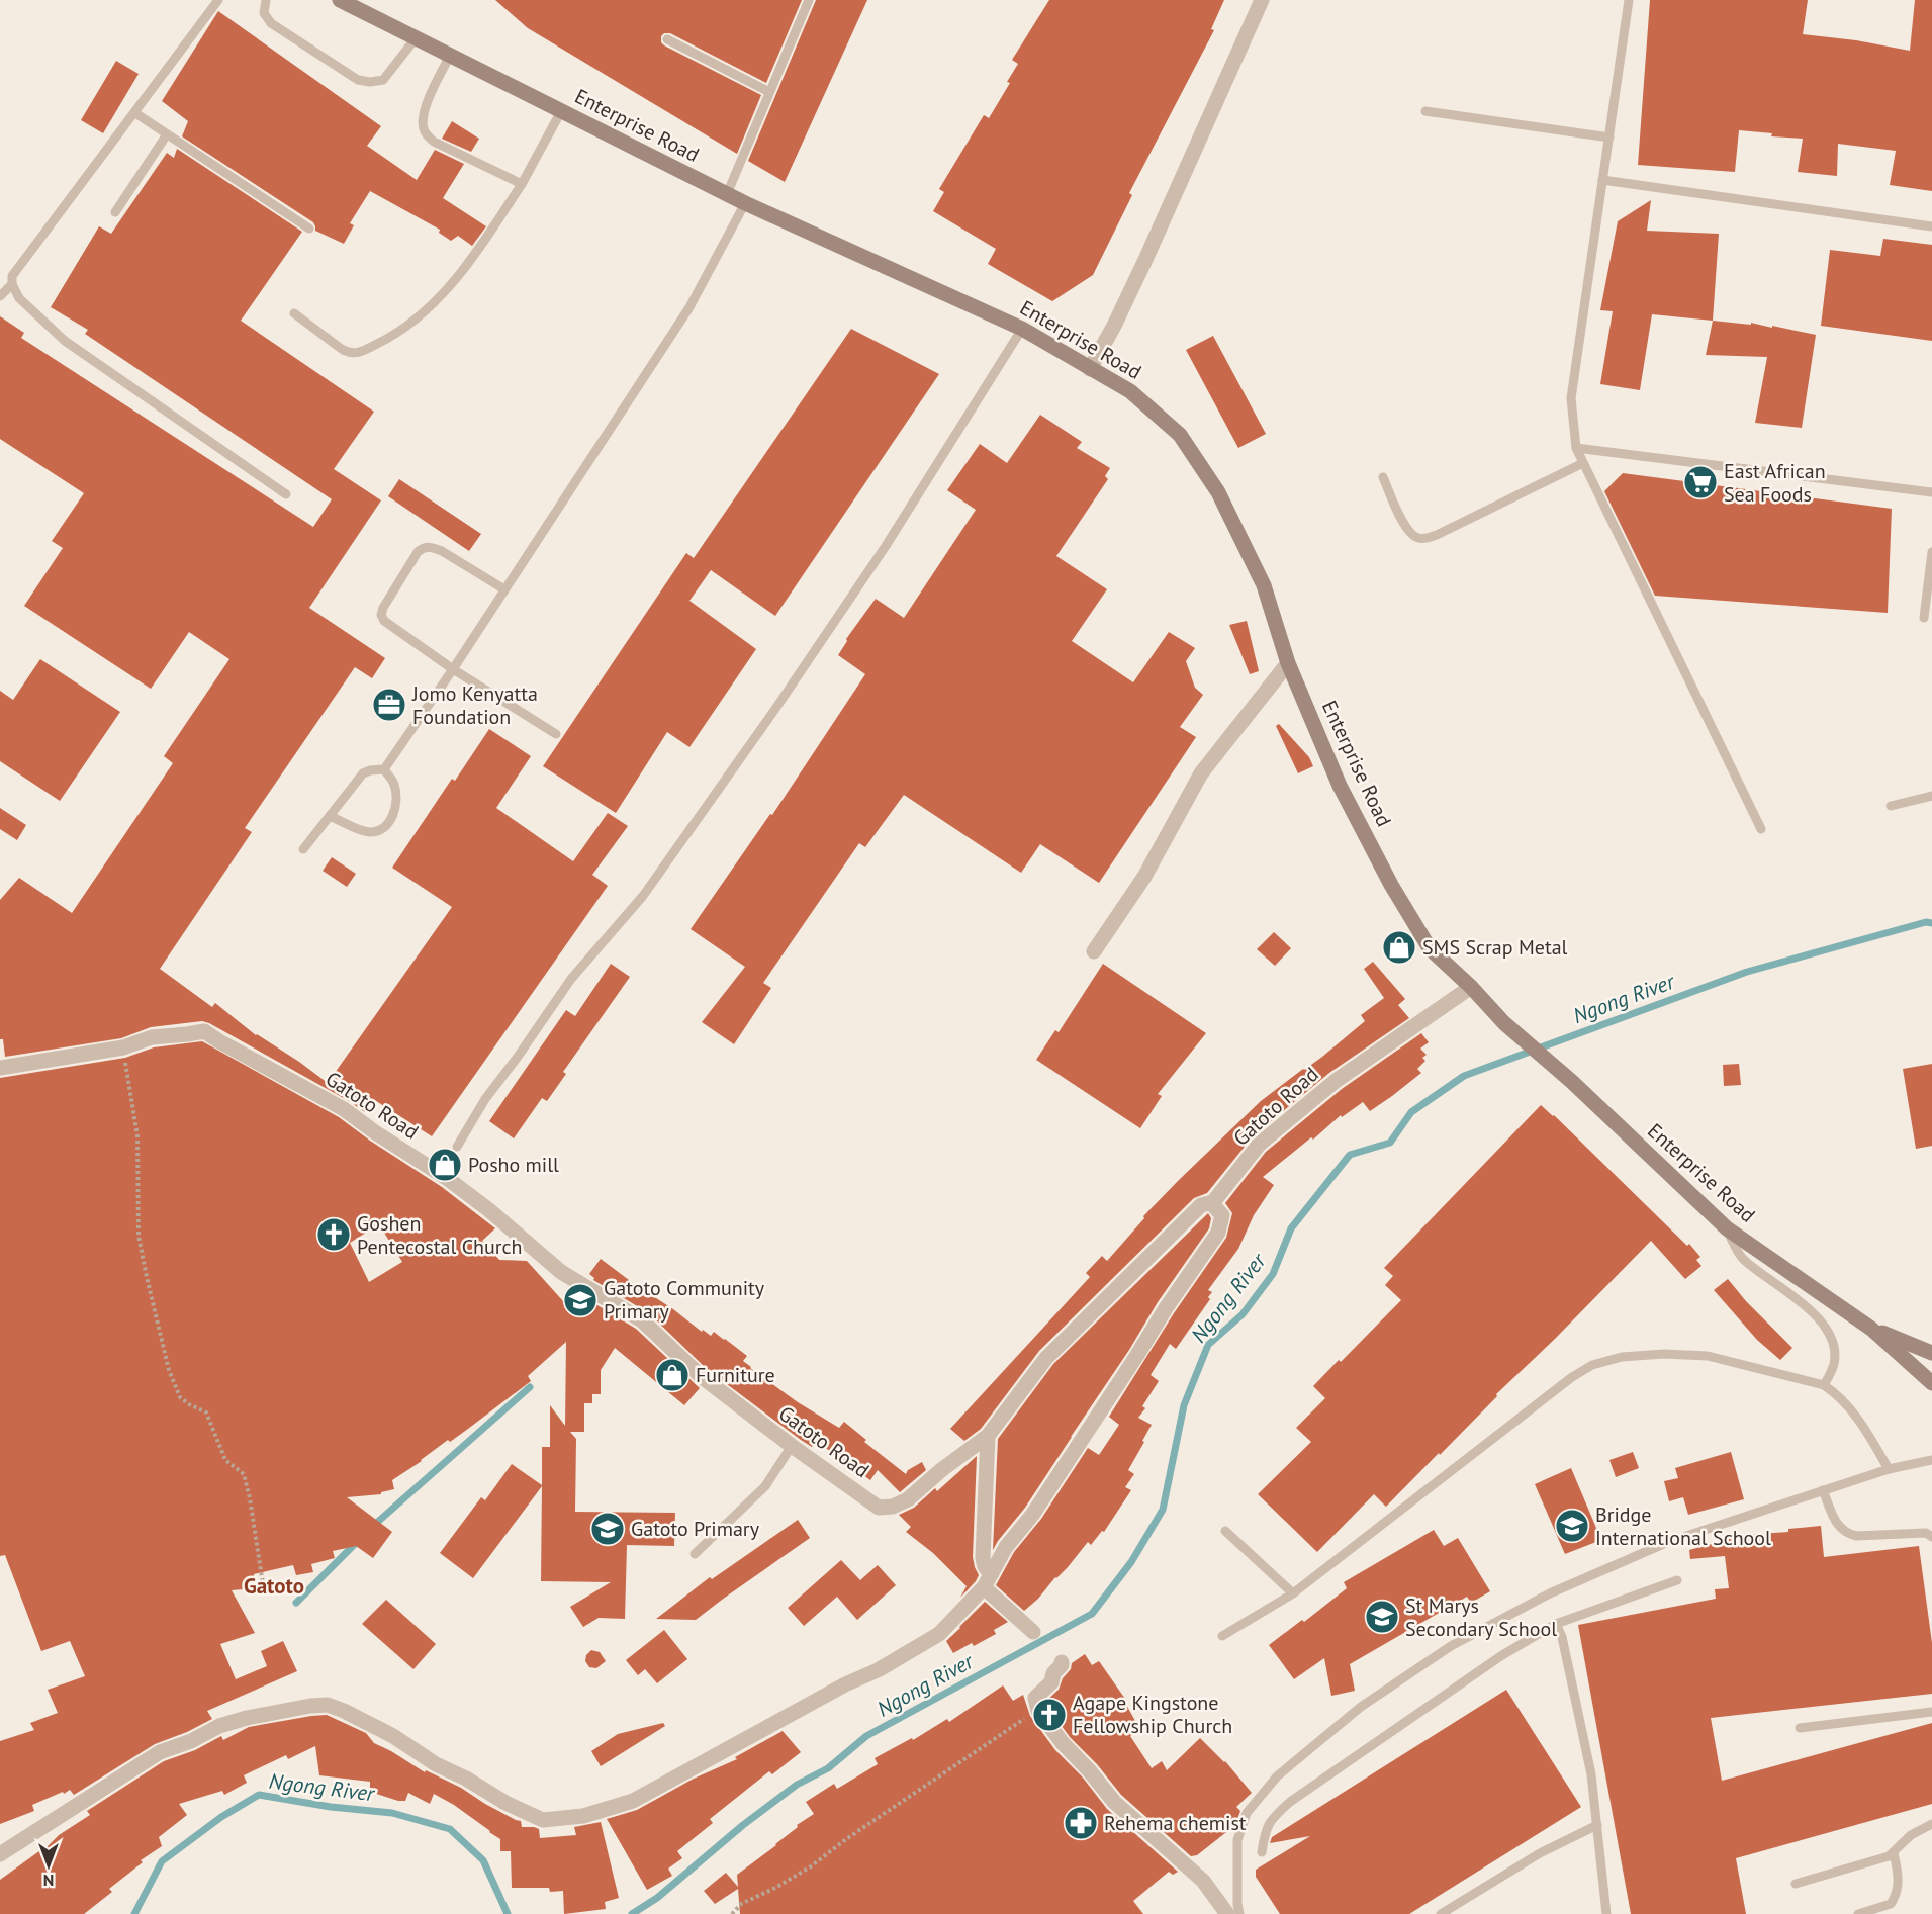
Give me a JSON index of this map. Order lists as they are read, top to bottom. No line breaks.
{"streets":{"main road":["Enterprise Road"],"street":["Gatoto Road"]},"crossings":[["Enterprise Road","Gatoto Road"]],"districts":["Gatoto"],"water":["Ngong River"],"places":{"supermarket":["East African Sea Foods"],"office":["Jomo Kenyatta Foundation"],"shop":["SMS Scrap Metal","Posho mill","Furniture"],"church":["Goshen Pentecostal Church","Agape Kingstone Fellowship Church"],"school or university":["Gatoto Community Primary","Bridge International School","Gatoto Primary","St Marys Secondary School"],"pharmacy":["Rehema chemist"]},"north":"bottom"}
